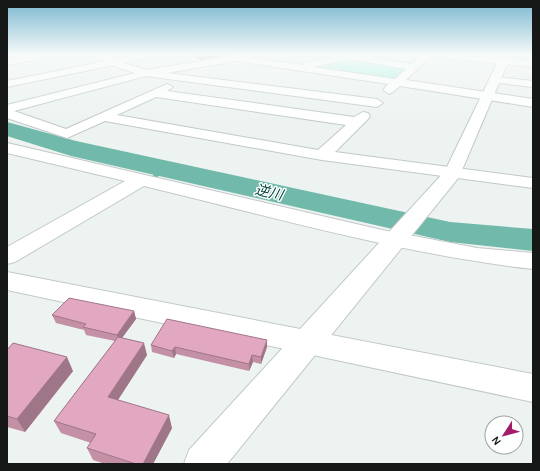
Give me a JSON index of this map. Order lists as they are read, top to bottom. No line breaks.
{"water":["逆川"],"north":"bottom left"}
